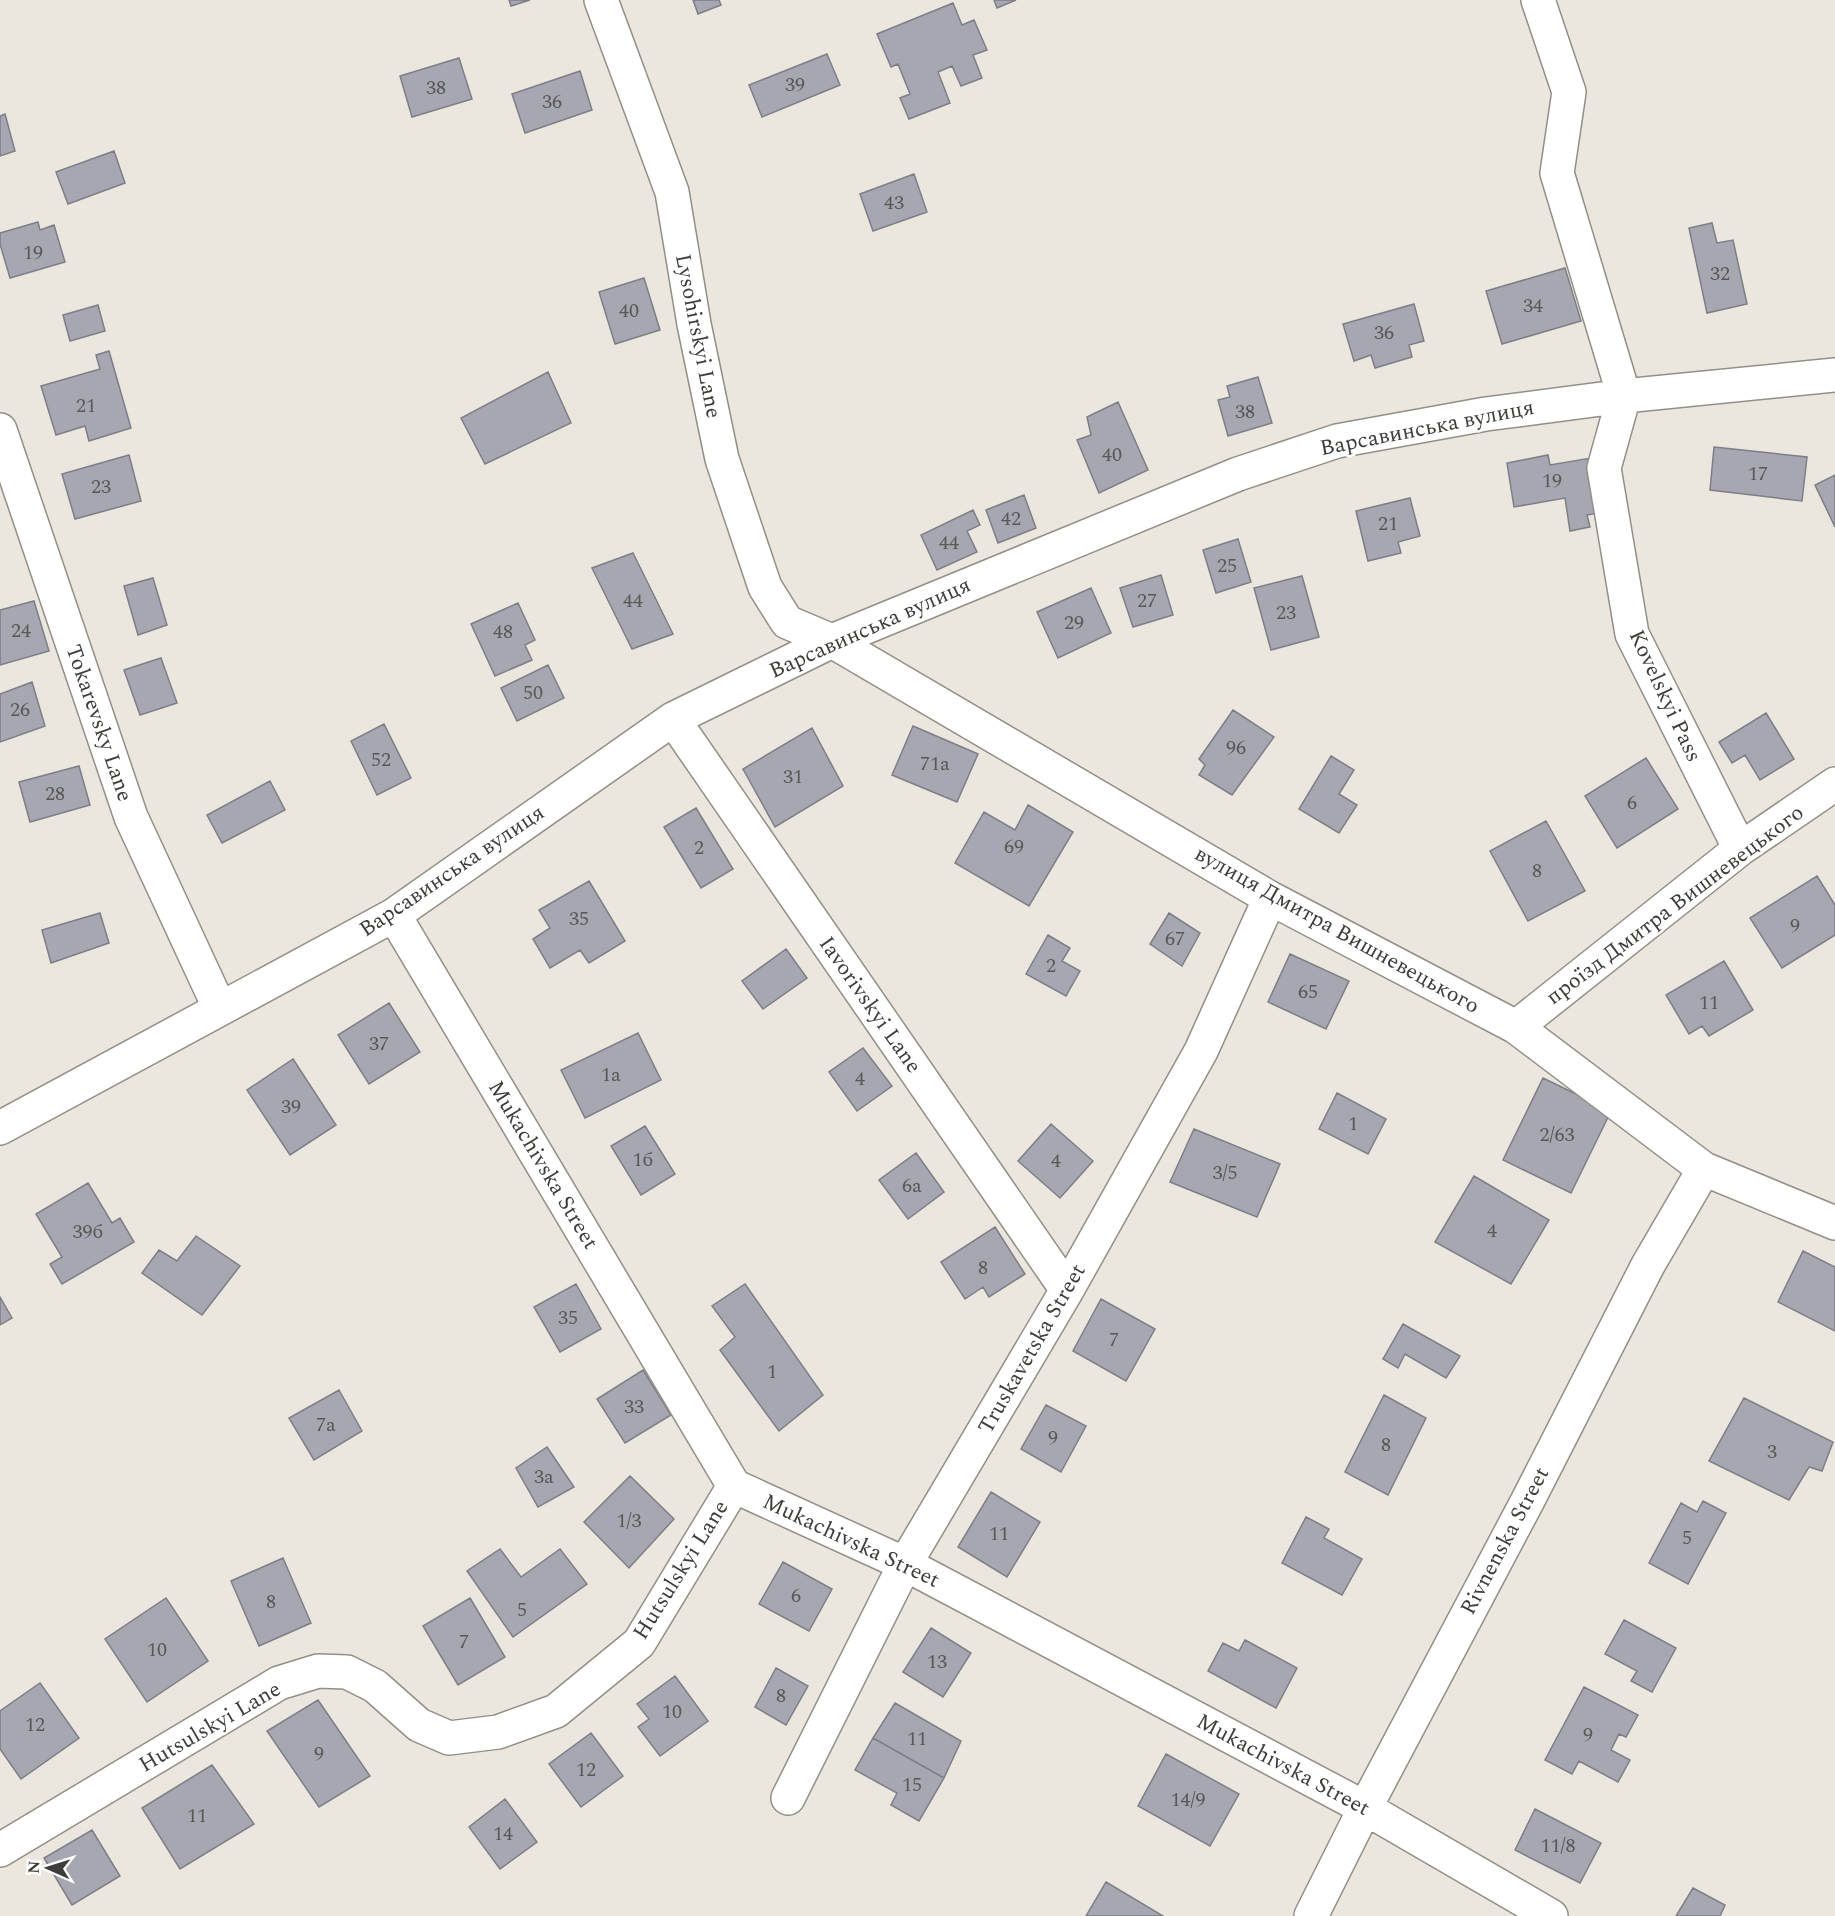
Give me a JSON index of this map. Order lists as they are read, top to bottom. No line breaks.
{"streets":{"street":["Lysohirskyi Lane","Варсавинська вулиця","Kovelskyi Pass","Tokarevsky Lane","проїзд Дмитра Вишневецького","вулиця Дмитра Вишневецького","Iavorivskyi Lane","Mukachivska Street","Truskavetska Street","Rivnenska Street","Hutsulskyi Lane"]},"crossings":[["Lysohirskyi Lane","Варсавинська вулиця"],["Lysohirskyi Lane","вулиця Дмитра Вишневецького"],["Варсавинська вулиця","Kovelskyi Pass"],["Варсавинська вулиця","Tokarevsky Lane"],["Варсавинська вулиця","вулиця Дмитра Вишневецького"],["Варсавинська вулиця","Iavorivskyi Lane"],["Варсавинська вулиця","Mukachivska Street"],["Kovelskyi Pass","проїзд Дмитра Вишневецького"],["проїзд Дмитра Вишневецького","вулиця Дмитра Вишневецького"],["вулиця Дмитра Вишневецького","Truskavetska Street"],["вулиця Дмитра Вишневецького","Rivnenska Street"],["Iavorivskyi Lane","Truskavetska Street"],["Mukachivska Street","Truskavetska Street"],["Mukachivska Street","Rivnenska Street"],["Mukachivska Street","Hutsulskyi Lane"]],"house_numbers":["39","38","36","43","19","32","34","40","36","21","38","40","17","19","23","42","21","44","25","44","27","23","29","24","48","50","26","96","52","71а","31","28","6","69","2","8","35","9","67","2","65","11","37","1а","4","39","1","2/63","1б","4","3/5","6а","4","39б","8","35","7","1","33","7а","9","8","3","3а","1/3","11","5","6","8","5","7","10","13","8","10","12","9","11","9","12","15","14/9","11","14","11/8"],"north":"left"}
